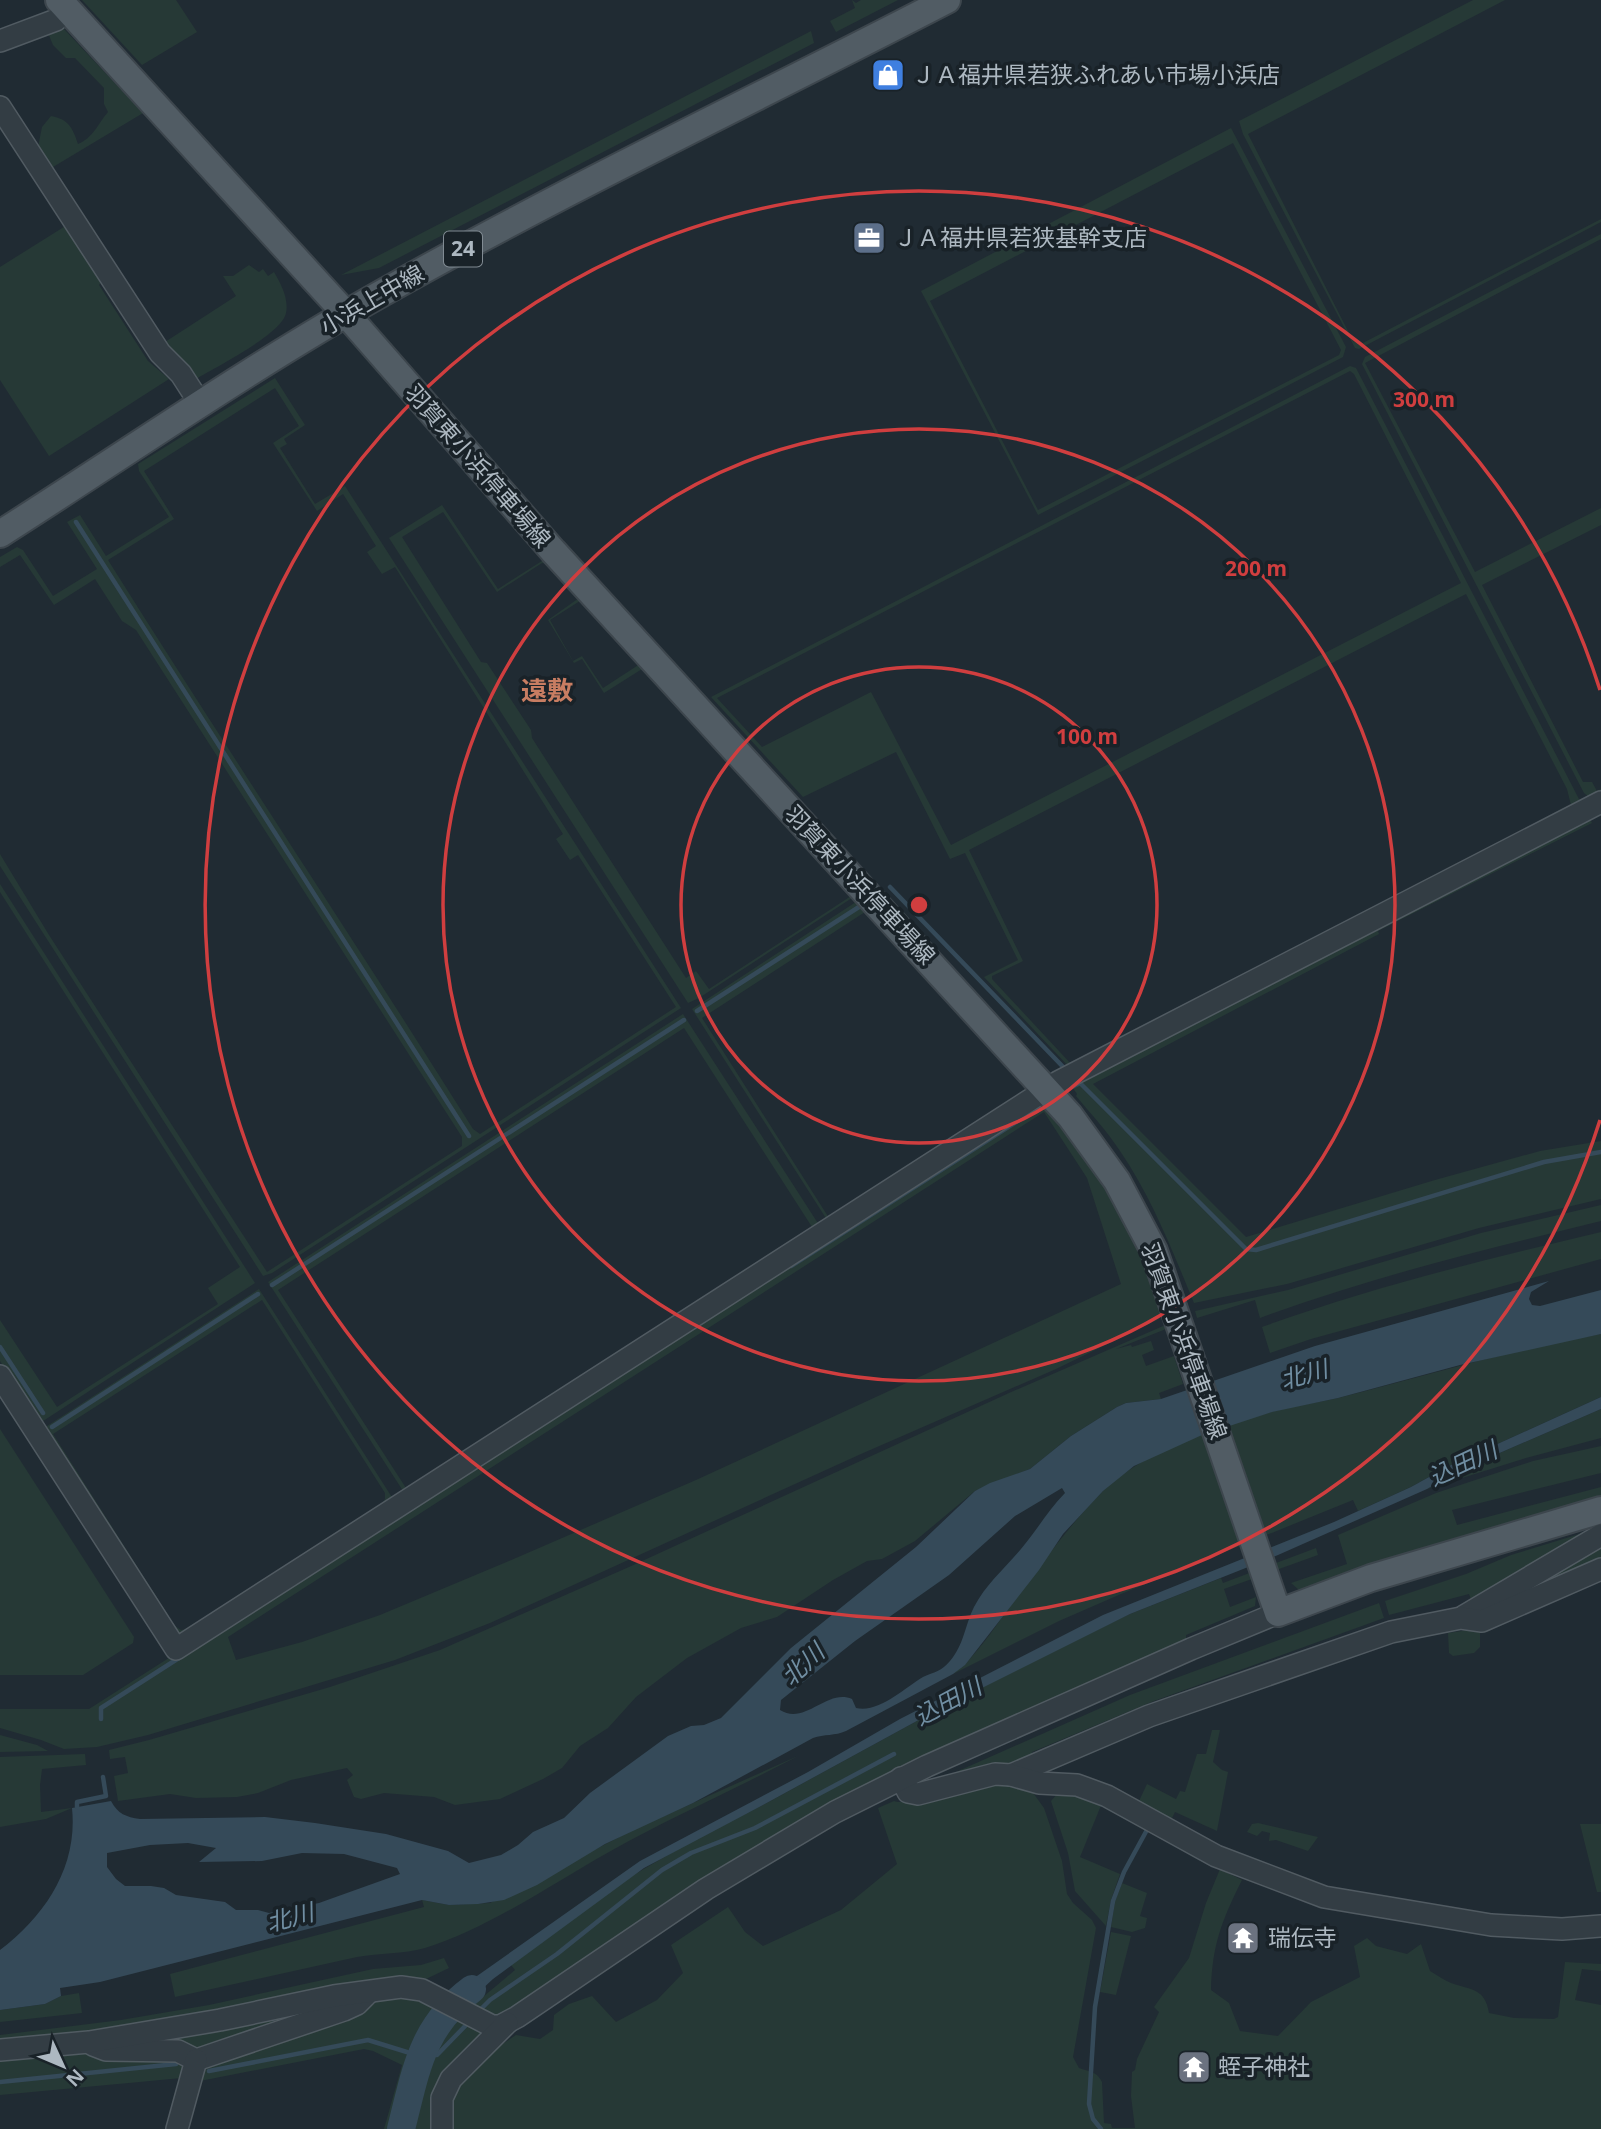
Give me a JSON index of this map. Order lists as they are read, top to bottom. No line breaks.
{"streets":{"main road":["24","小浜上中線","羽賀東小浜停車場線"]},"crossings":[["小浜上中線","羽賀東小浜停車場線"]],"districts":["遠敷"],"water":["北川","込田川"],"places":{"shop":["ＪＡ福井県若狭ふれあい市場小浜店"],"office":["ＪＡ福井県若狭基幹支店"],"temple":["瑞伝寺","蛭子神社"]},"north":"bottom right","rings":["300 m","200 m","100 m"]}
